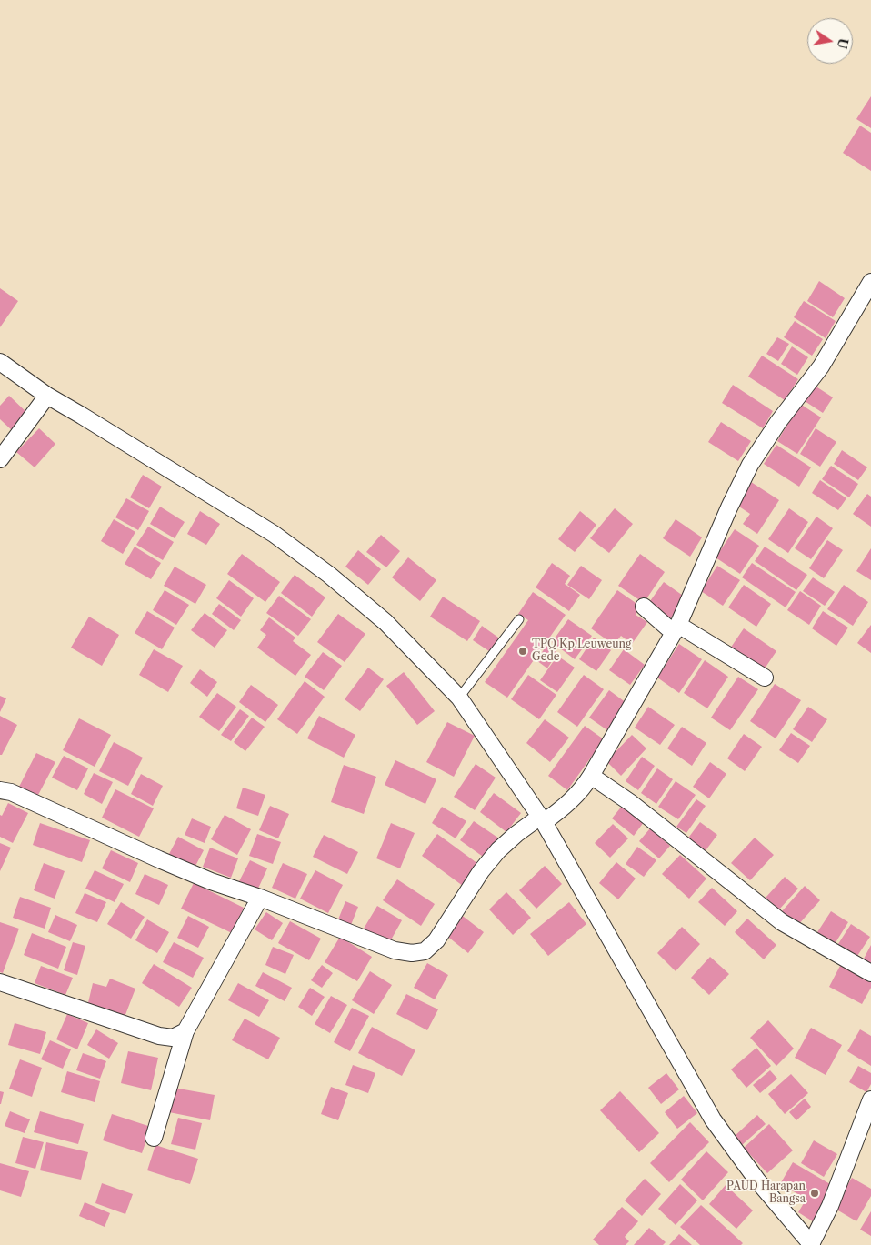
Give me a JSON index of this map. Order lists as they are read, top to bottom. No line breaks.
{"places":["TPQ Kp.Leuweung Gede","PAUD Harapan Bangsa"],"north":"right"}
